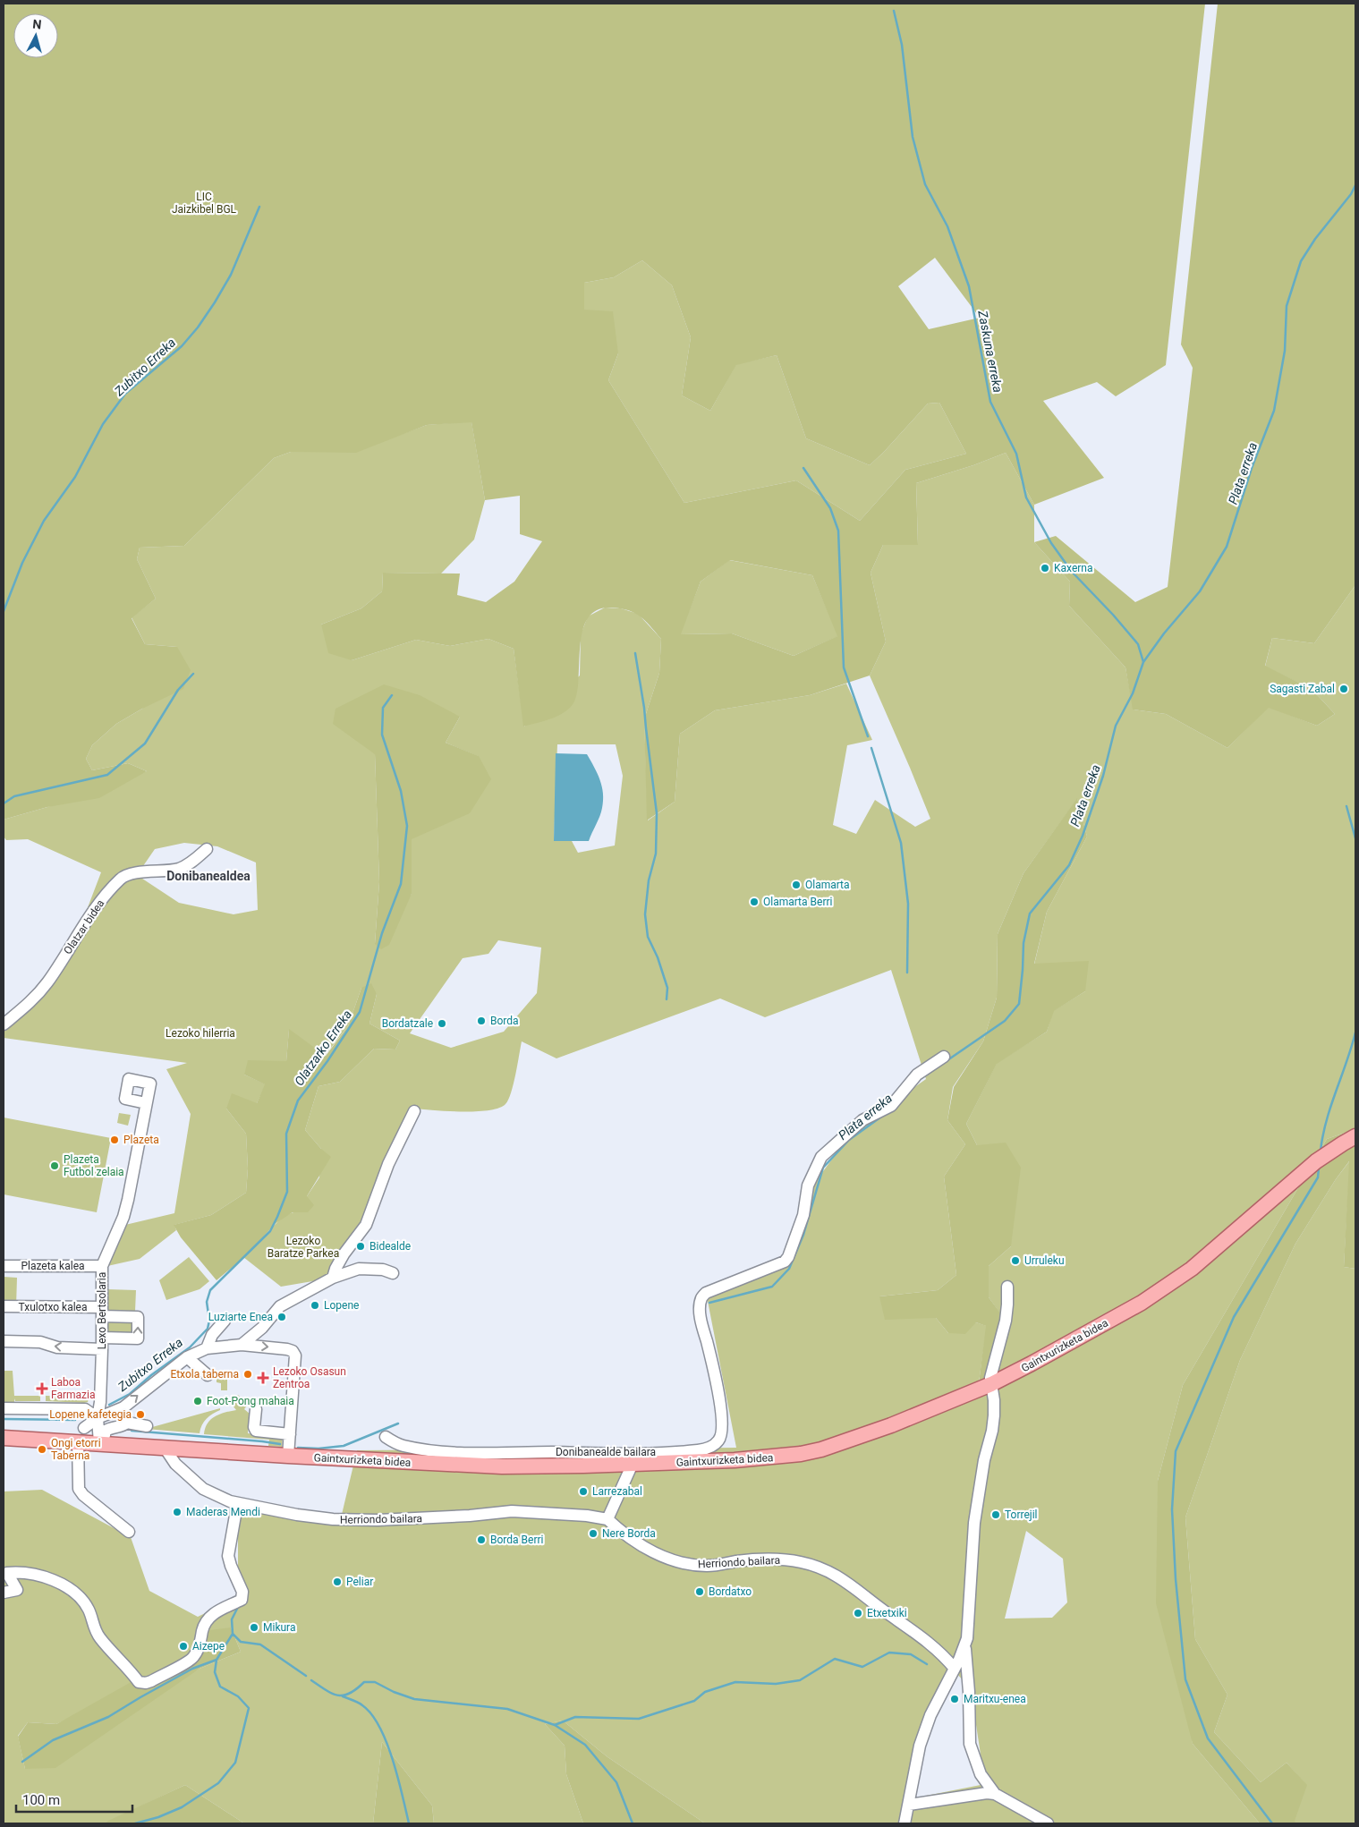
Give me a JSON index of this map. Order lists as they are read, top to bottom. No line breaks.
{"streets":{"main road":["Gaintxurizketa bidea"],"street":["Olatzar bidea","Plazeta kalea","Txulotxo kalea","Lexo Bertsolaria","Donibanealde bailara","Herriondo bailara"]},"crossings":[["Plazeta kalea","Lexo Bertsolaria"],["Txulotxo kalea","Lexo Bertsolaria"],["Lexo Bertsolaria","Gaintxurizketa bidea"],["Gaintxurizketa bidea","Herriondo bailara"]],"districts":["Donibanealdea"],"water":["Zaskuna erreka","Zubitxo Erreka","Plata erreka","Olatzarko Erreka"],"parks":["LIC Jaizkibel BGL","Lezoko hilerria","Lezoko Baratze Parkea"],"places":{"other":["Kaxerna","Sagasti Zabal","Olamarta","Olamarta Berri","Borda","Bordatzale","Plazeta","Plazeta Futbol zelaia","Bidealde","Urruleku","Lopene","Luziarte Enea","Etxola taberna","Foot-Pong mahaia","Lopene kafetegia","Ongi etorri Taberna","Larrezabal","Maderas Mendi","Torrejil","Nere Borda","Borda Berri","Peliar","Bordatxo","Etxetxiki","Mikura","Aizepe","Maritxu-enea"],"health":["Lezoko Osasun Zentroa","Laboa Farmazia"]},"scale_bar":"100 m","north":"top"}
